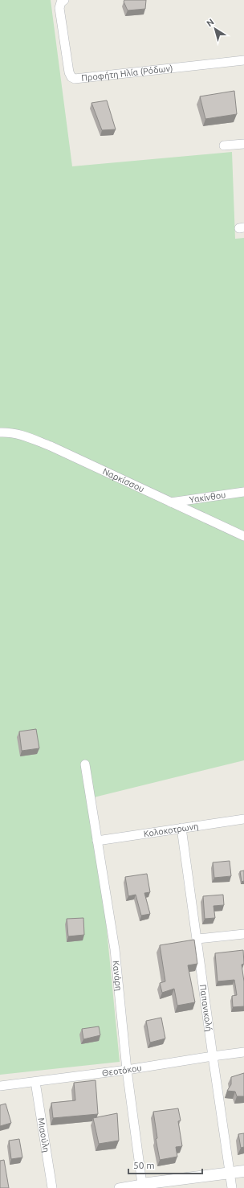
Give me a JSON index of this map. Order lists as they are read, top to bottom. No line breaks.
{"streets":{"street":["Προφήτη Ηλία (Ρόδων)","Ναρκίσσου","Υακίνθου","Κολοκοτρωνη","Κανάρη","Παπανικολή","Θεοτόκου","Μιαούλη"]},"crossings":[["Ναρκίσσου","Υακίνθου"],["Κολοκοτρωνη","Κανάρη"],["Κολοκοτρωνη","Παπανικολή"],["Κανάρη","Θεοτόκου"],["Παπανικολή","Θεοτόκου"],["Θεοτόκου","Μιαούλη"]],"scale_bar":"50 m","north":"top left"}
